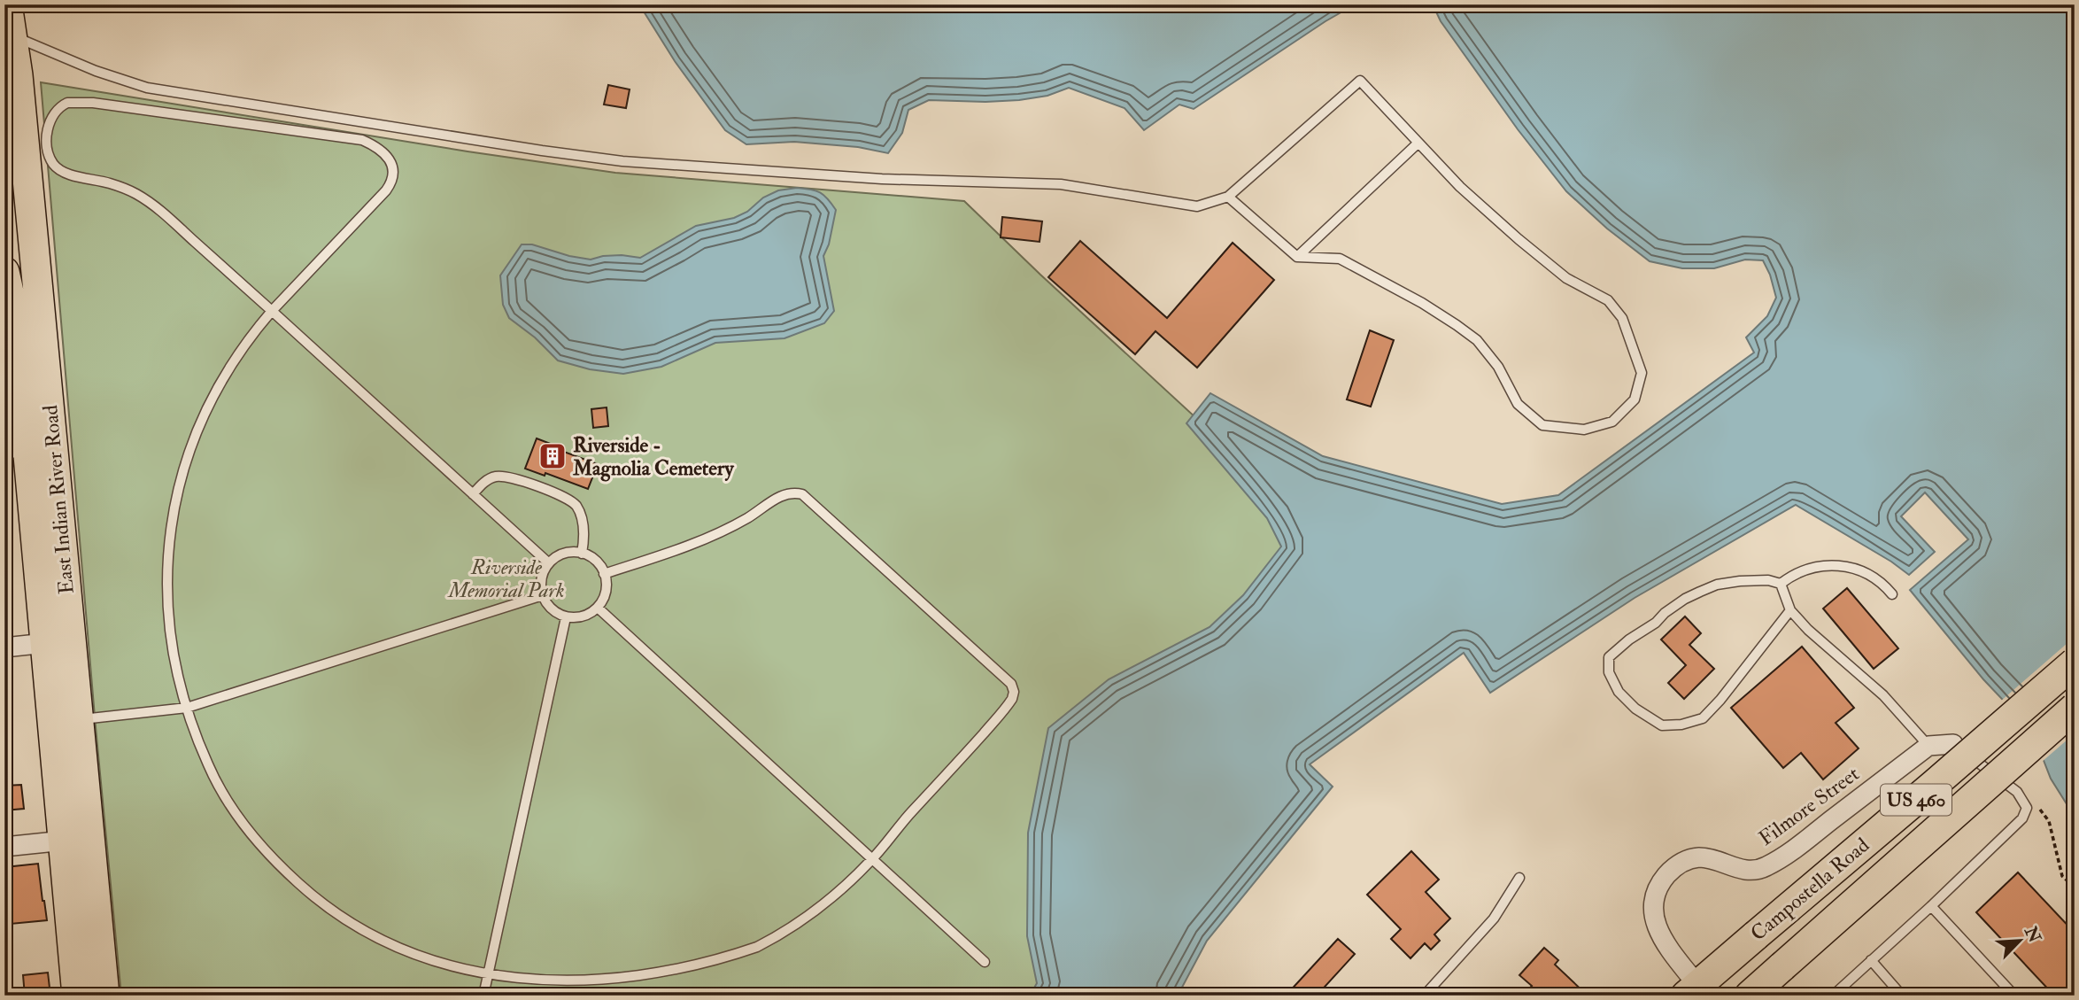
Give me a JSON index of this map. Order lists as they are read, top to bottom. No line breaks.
{"streets":{"main road":["East Indian River Road","US 460","Campostella Road"],"street":["Filmore Street"]},"crossings":[["Filmore Street","Campostella Road"]],"parks":["Riverside Memorial Park"],"places":{"building":["Riverside - Magnolia Cemetery"]},"north":"top right"}
